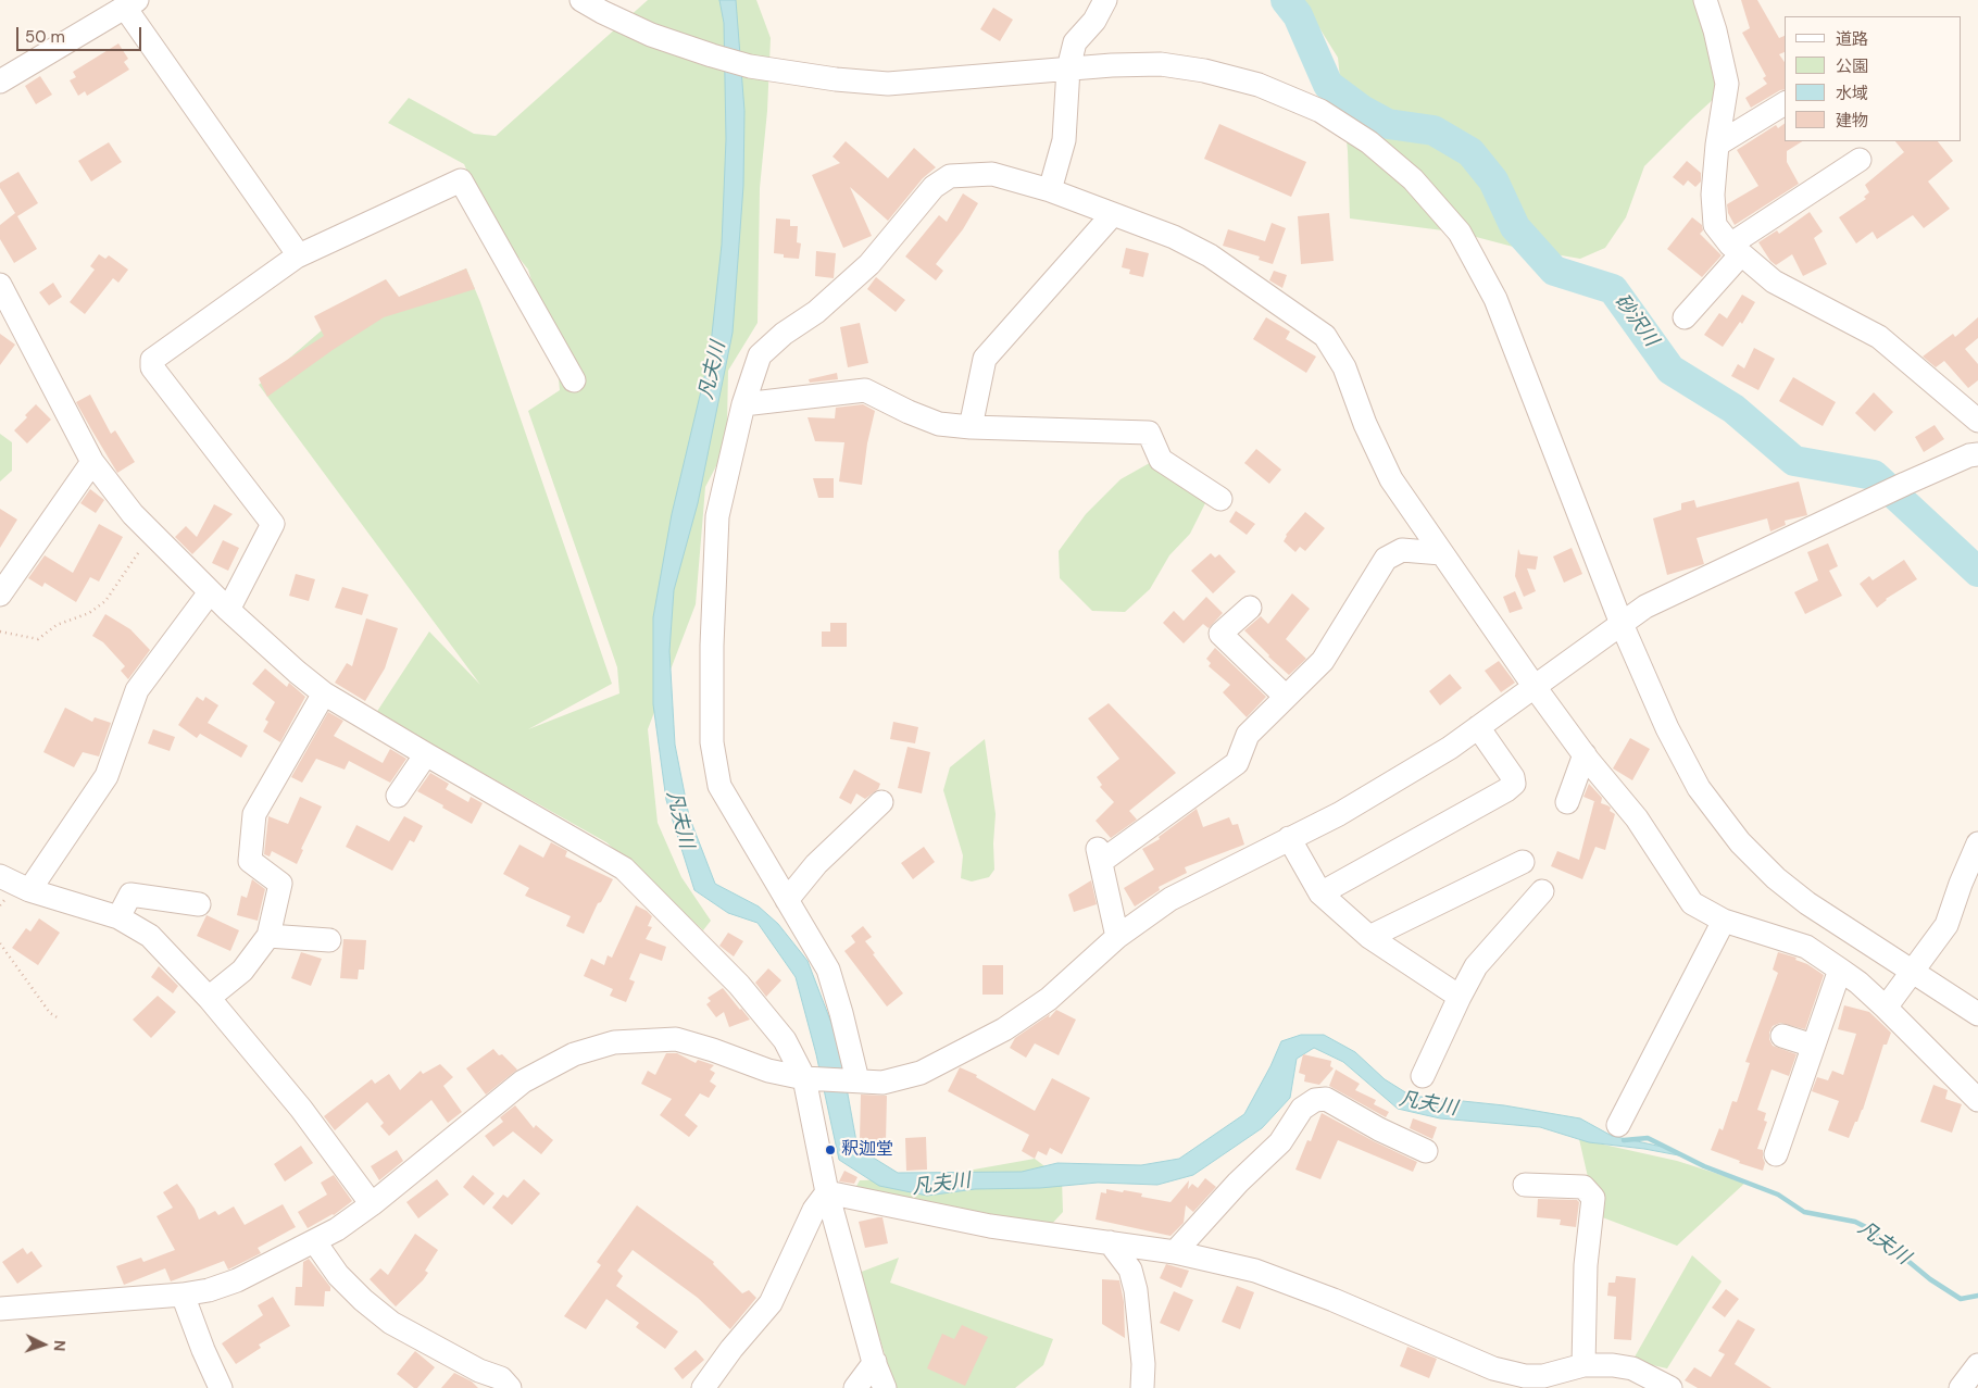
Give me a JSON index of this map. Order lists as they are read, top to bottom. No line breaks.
{"water":["砂沢川","凡夫川"],"places":["釈迦堂"],"legend":["道路","公園","水域","建物"],"scale_bar":"50 m","north":"right"}
